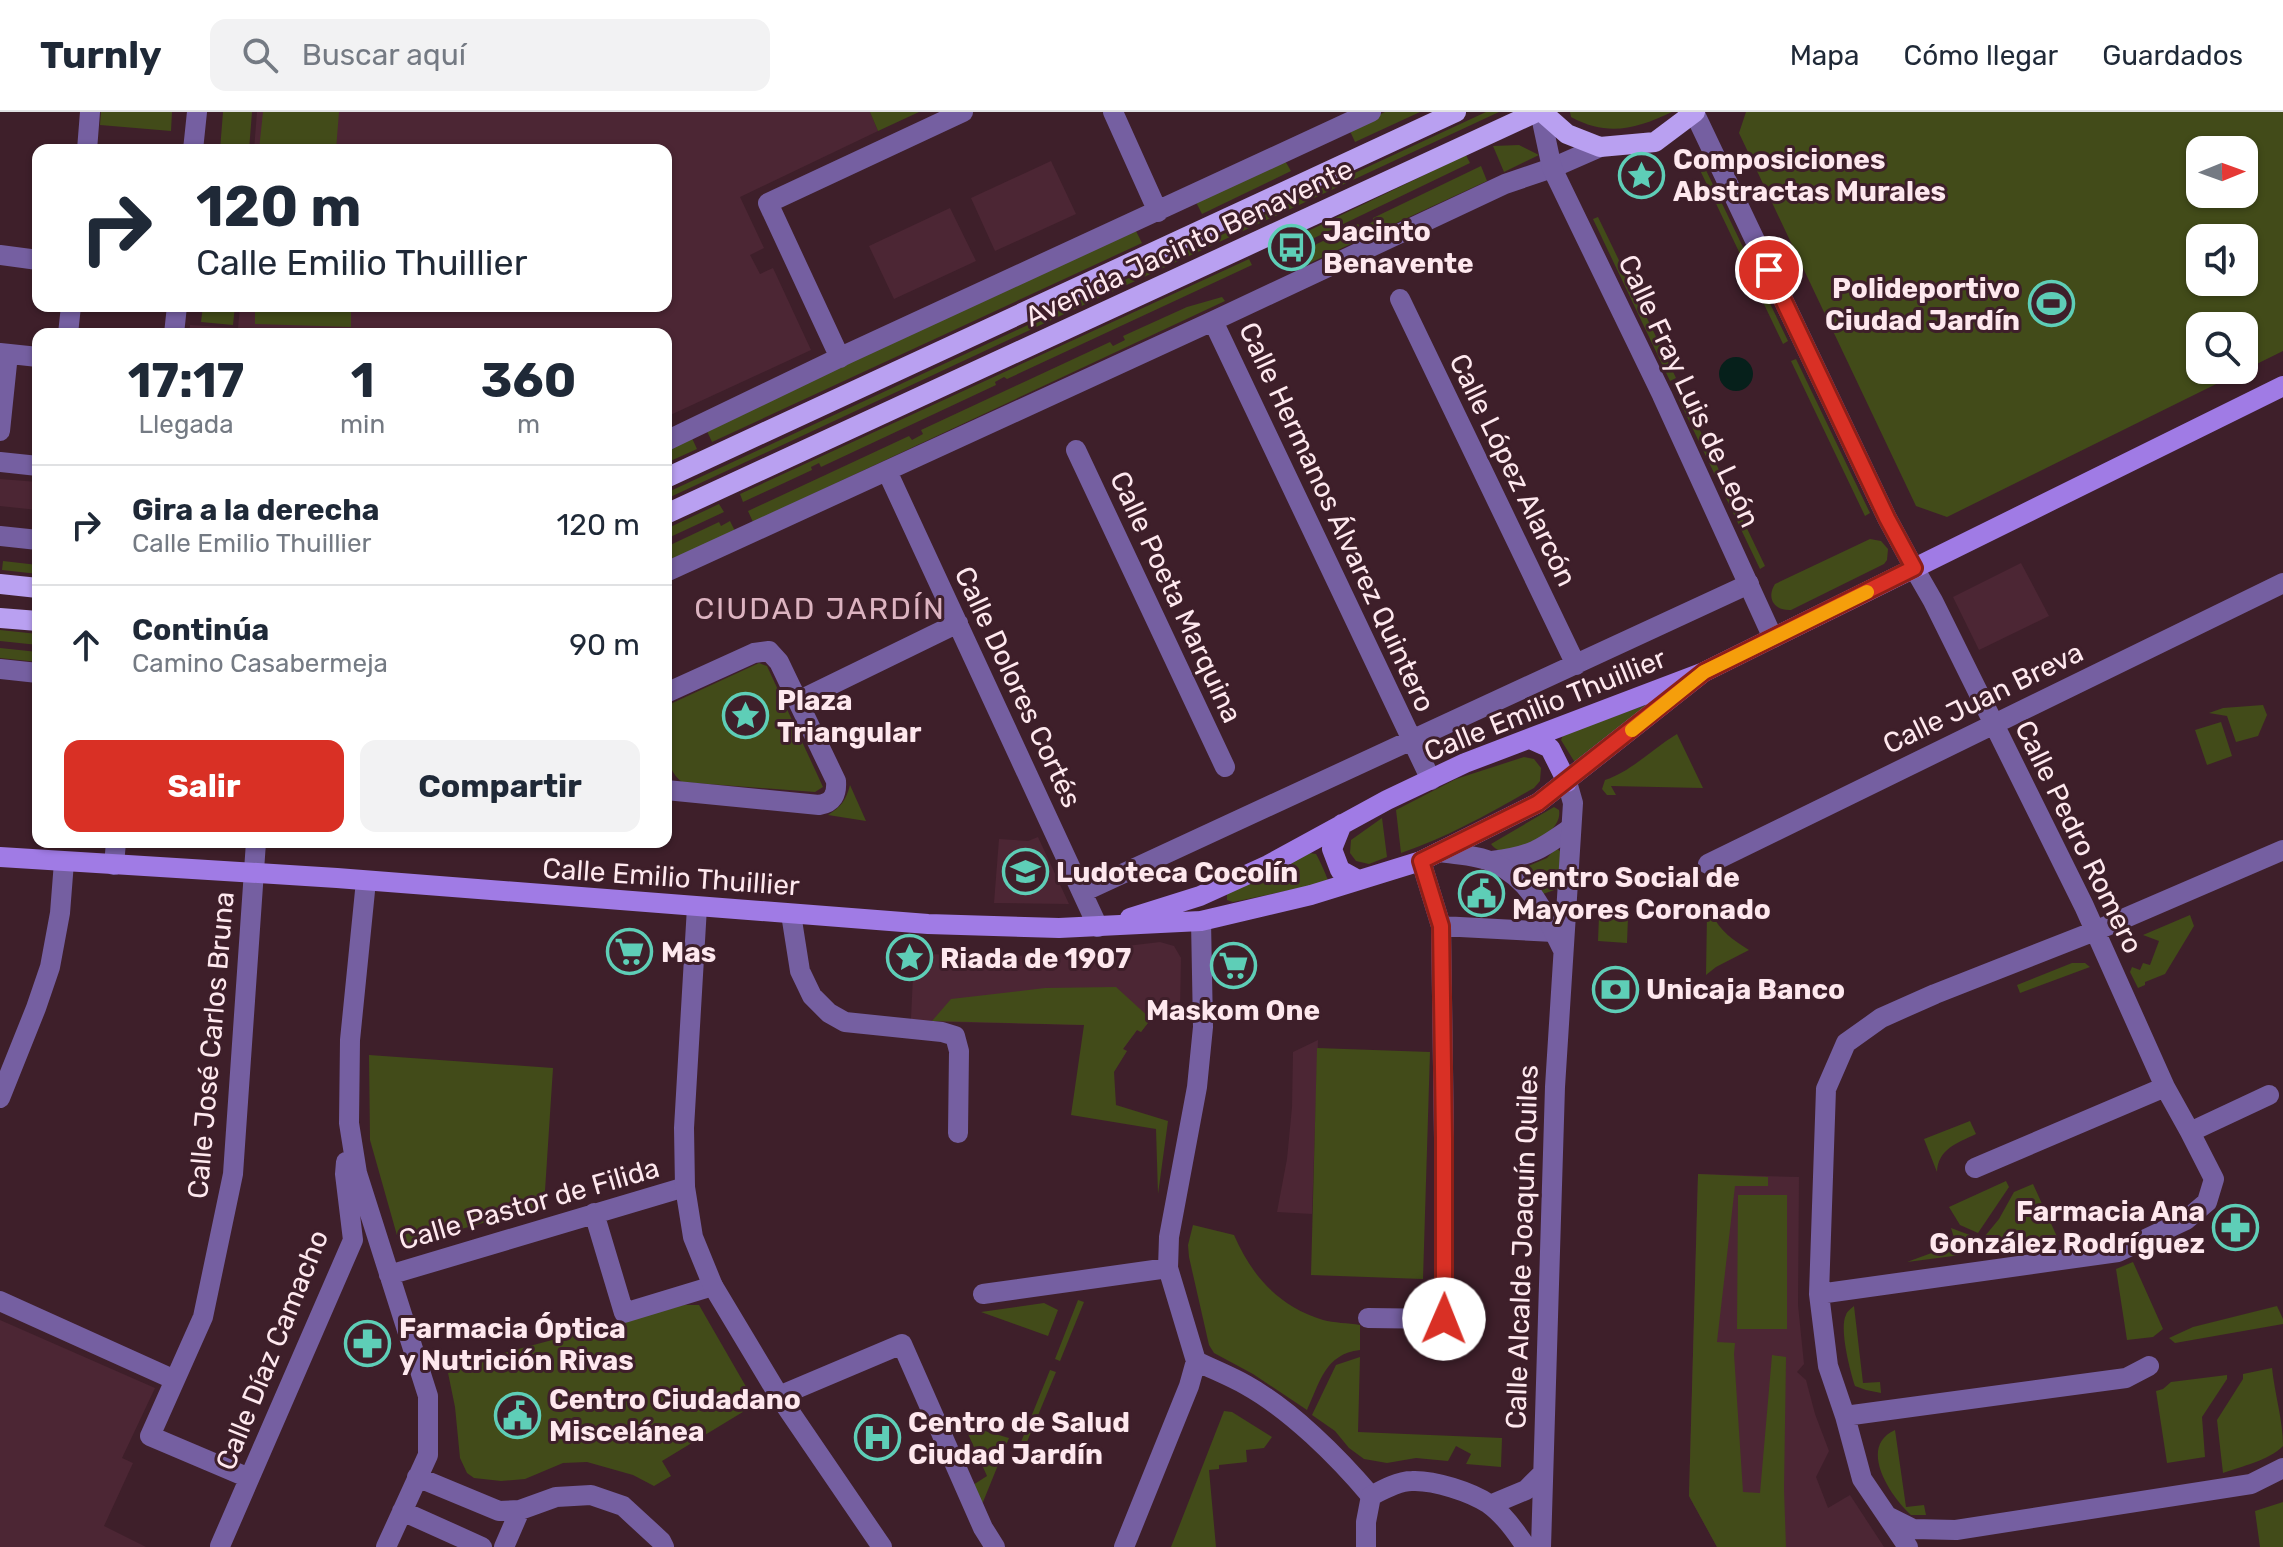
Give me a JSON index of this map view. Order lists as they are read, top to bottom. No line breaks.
{"streets":{"main road":["Avenida Jacinto Benavente","Calle Emilio Thuillier","Calle Alcalde Joaquín Quiles"],"street":["Calle Fray Luis de León","Calle López Alarcón","Calle Hermanos Álvarez Quintero","Calle Poeta Marquina","Calle Dolores Cortés","Calle Juan Breva","Calle Pedro Romero","Calle José Carlos Bruna","Calle Pastor de Filida","Calle Díaz Camacho"]},"crossings":[["Calle Fray Luis de León","Calle Emilio Thuillier"],["Calle López Alarcón","Calle Emilio Thuillier"],["Calle Hermanos Álvarez Quintero","Calle Emilio Thuillier"],["Calle Dolores Cortés","Calle Emilio Thuillier"],["Calle Juan Breva","Calle Pedro Romero"],["Calle Emilio Thuillier","Calle José Carlos Bruna"],["Calle Emilio Thuillier","Calle Alcalde Joaquín Quiles"],["Calle José Carlos Bruna","Calle Díaz Camacho"]],"districts":["CIUDAD JARDÍN"],"places":{"place":["Composiciones Abstractas Murales","Plaza Triangular","Riada de 1907"],"bus stop":["Jacinto Benavente"],"sports":["Polideportivo Ciudad Jardín"],"school or university":["Ludoteca Cocolín"],"public building":["Centro Social de Mayores Coronado","Centro Ciudadano Miscelánea"],"supermarket":["Mas","Maskom One"],"bank":["Unicaja Banco"],"pharmacy":["Farmacia Ana González Rodríguez","Farmacia Óptica y Nutrición Rivas"],"hospital":["Centro de Salud Ciudad Jardín"]},"north":"right","page":{"header":"Turnly","search":"Buscar aquí","nav":["Mapa","Cómo llegar","Guardados"],"turn":["120 m","Calle Emilio Thuillier"],"eta":["17:17","Llegada","1","min","360","m"],"list":[{"name":"Gira a la derecha","note":"Calle Emilio Thuillier","value":"120 m"},{"name":"Continúa","note":"Camino Casabermeja","value":"90 m"}],"buttons":["Salir","Compartir"]}}
